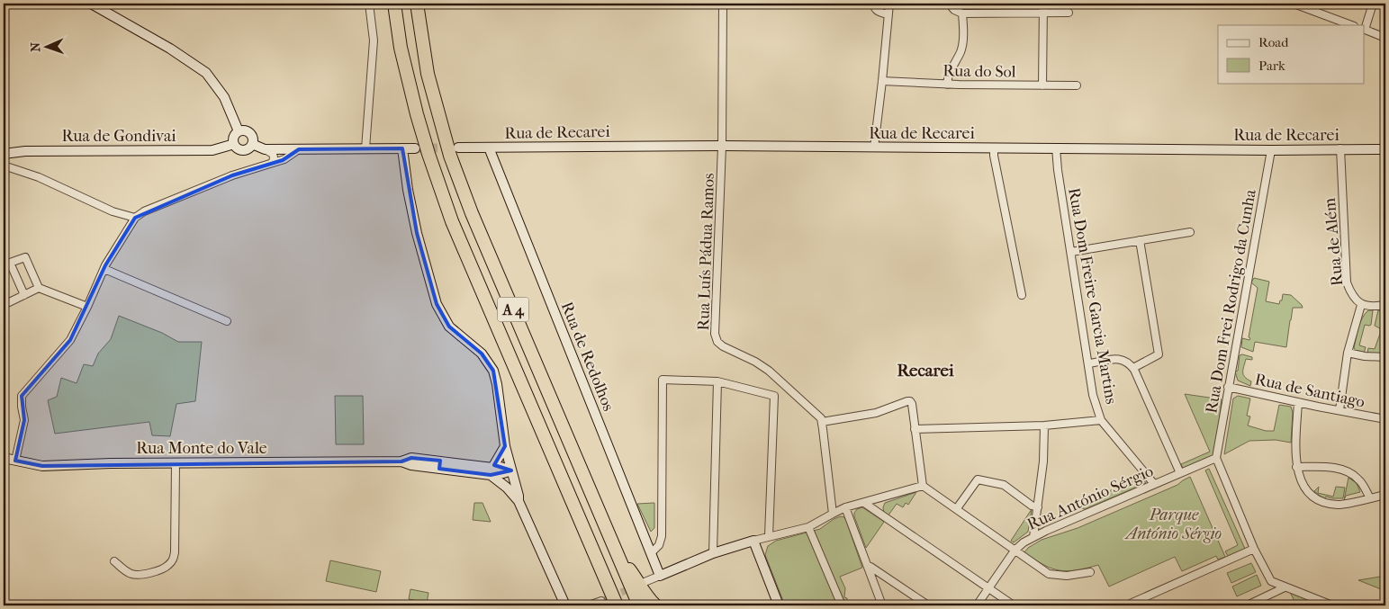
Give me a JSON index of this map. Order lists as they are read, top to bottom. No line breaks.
{"streets":{"highway":["A 4"],"street":["Rua do Sol","Rua de Recarei","Rua de Gondivai","Rua de Além","Rua Luís Pádua Ramos","Rua Dom Freire Garcia Martins","Rua Dom Frei Rodrigo da Cunha","Rua de Redolhos","Rua de Santiago","Rua Monte do Vale","Rua António Sérgio"]},"crossings":[["Rua de Recarei","Rua de Além"],["Rua de Recarei","Rua Luís Pádua Ramos"],["Rua de Recarei","Rua Dom Freire Garcia Martins"],["Rua de Recarei","Rua Dom Frei Rodrigo da Cunha"],["Rua de Recarei","Rua de Redolhos"],["Rua Dom Freire Garcia Martins","Rua António Sérgio"],["Rua Dom Frei Rodrigo da Cunha","Rua de Santiago"],["Rua Dom Frei Rodrigo da Cunha","Rua António Sérgio"]],"districts":["Recarei"],"parks":["Parque António Sérgio"],"legend":["Road","Park"],"north":"left"}
